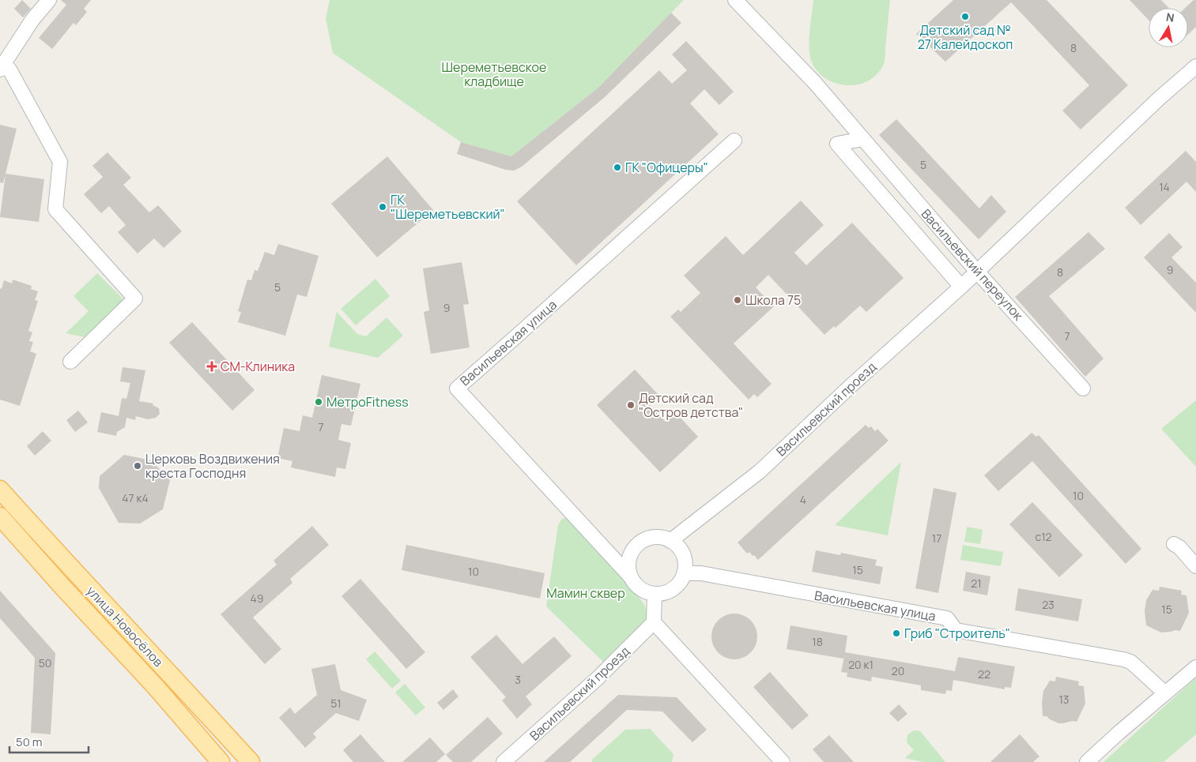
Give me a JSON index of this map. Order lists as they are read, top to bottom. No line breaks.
{"streets":{"main road":["улица Новосёлов"],"street":["Васильевский переулок","Васильевская улица","Васильевский проезд"]},"crossings":[["Васильевский переулок","Васильевский проезд"],["Васильевская улица","Васильевский проезд"]],"parks":["Шереметьевское кладбище","Мамин сквер"],"places":{"other":["Детский сад № 27 Калейдоскоп","ГК \"Офицеры\"","ГК \"Шереметьевский\"","Школа 75","МетроFitness","Детский сад \"Остров детства\"","Церковь Воздвижения креста Господня","Гриб \"Строитель\""],"health":["СМ-Клиника"]},"house_numbers":["8","5","14","9","8","5","9","7","7","10","47 к4","4","с12","17","15","10","21","49","23","15","18","50","20 к1","20","22","3","13","51"],"scale_bar":"50 m","north":"top"}
